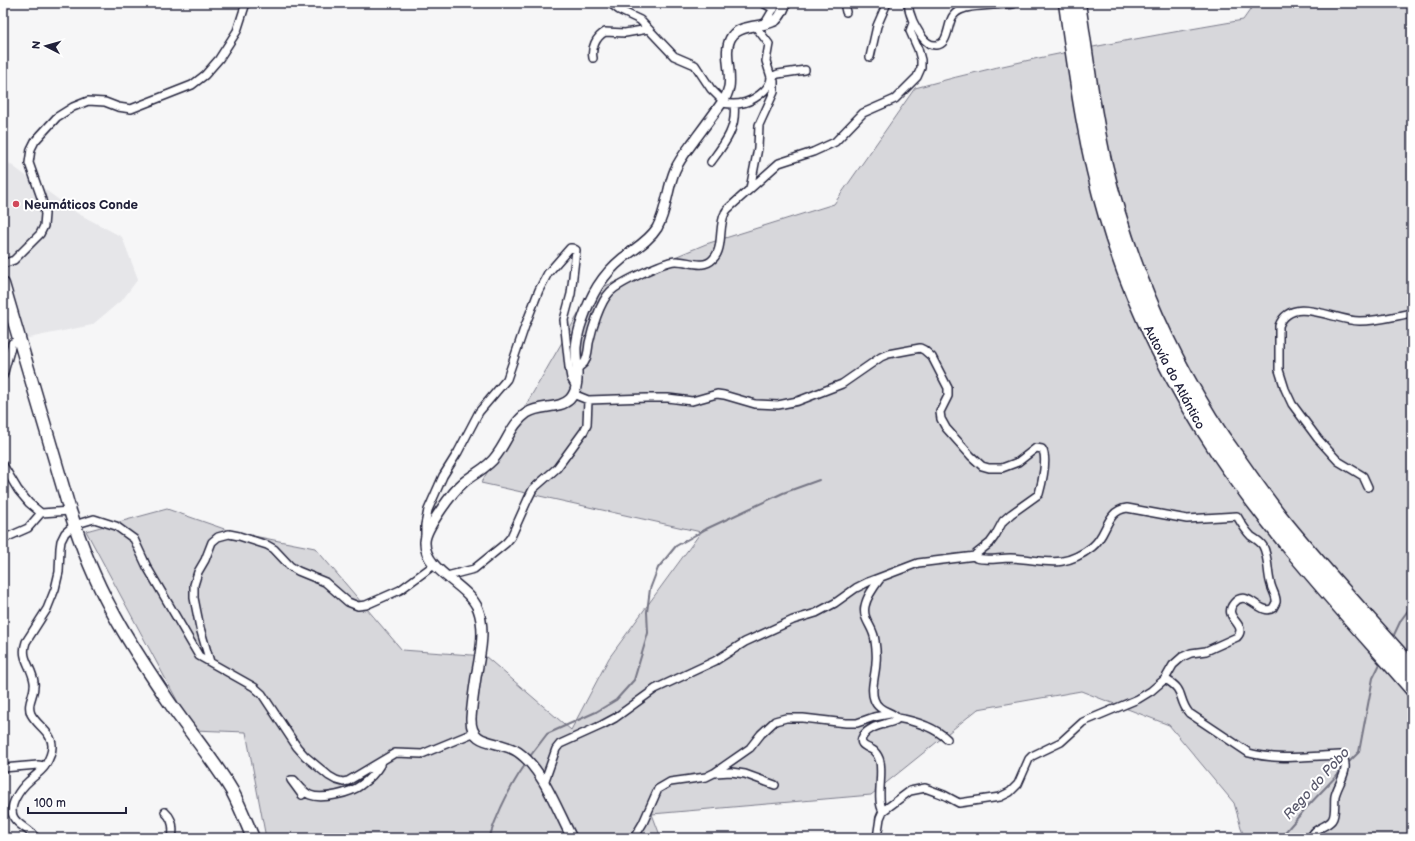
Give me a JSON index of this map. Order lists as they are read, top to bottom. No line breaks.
{"streets":{"highway":["Autovía do Atlántico"]},"water":["Rego do Pobo"],"places":["Neumáticos Conde"],"scale_bar":"100 m","north":"left"}
